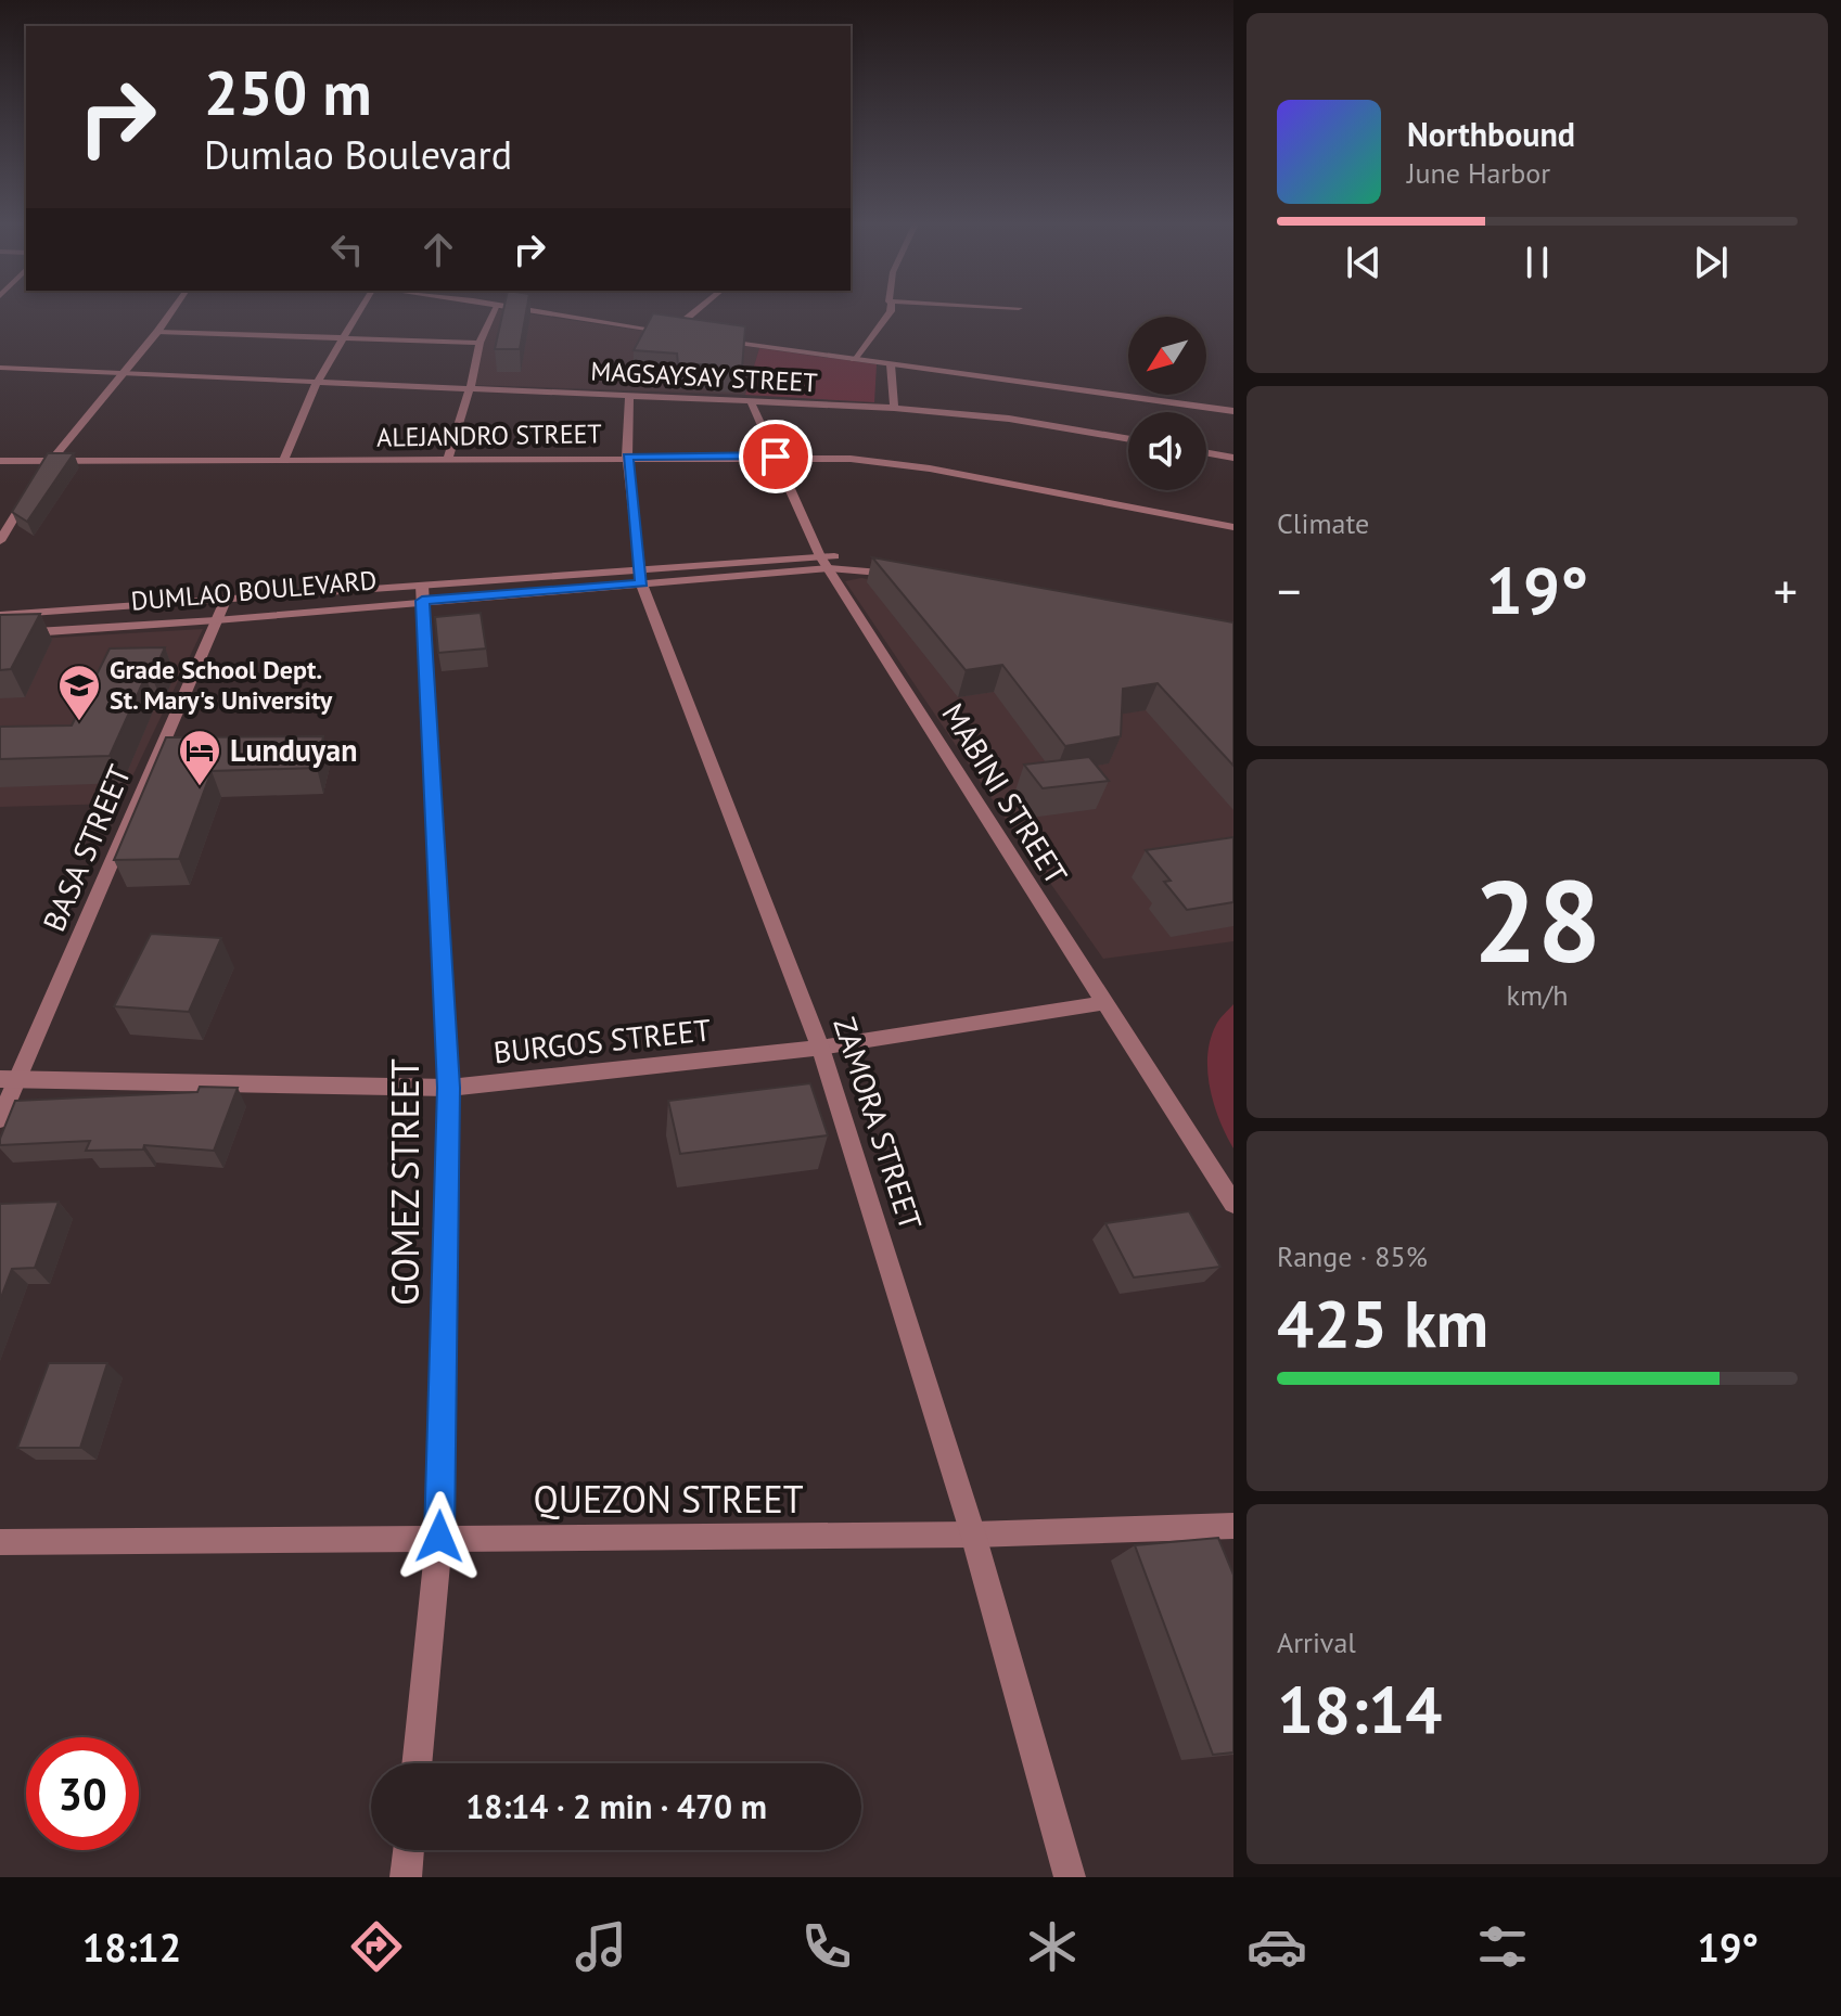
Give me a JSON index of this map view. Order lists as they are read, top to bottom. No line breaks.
{"streets":{"street":["MAGSAYSAY STREET","ALEJANDRO STREET","DUMLAO BOULEVARD","MABINI STREET","BASA STREET","BURGOS STREET","ZAMORA STREET","GOMEZ STREET","QUEZON STREET"]},"crossings":[["MAGSAYSAY STREET","MABINI STREET"],["MAGSAYSAY STREET","ZAMORA STREET"],["ALEJANDRO STREET","MABINI STREET"],["ALEJANDRO STREET","ZAMORA STREET"],["DUMLAO BOULEVARD","MABINI STREET"],["DUMLAO BOULEVARD","BASA STREET"],["DUMLAO BOULEVARD","ZAMORA STREET"],["DUMLAO BOULEVARD","GOMEZ STREET"],["MABINI STREET","BURGOS STREET"],["BASA STREET","BURGOS STREET"],["BURGOS STREET","ZAMORA STREET"],["BURGOS STREET","GOMEZ STREET"],["ZAMORA STREET","QUEZON STREET"],["GOMEZ STREET","QUEZON STREET"]],"places":{"school or university":["Grade School Dept. St. Mary's University"],"hotel":["Lunduyan"]},"north":"bottom left","page":{"turn":["250 m","Dumlao Boulevard"],"song":["Northbound","June Harbor"],"tile":["Climate",["28","km/h"],["Range · 85%","425 km"],["Arrival","18:14"]],"heat":["−","19°","+"],"limit":"30","trip":"18:14 · 2 min · 470 m","tabs":["18:12","19°"]}}
